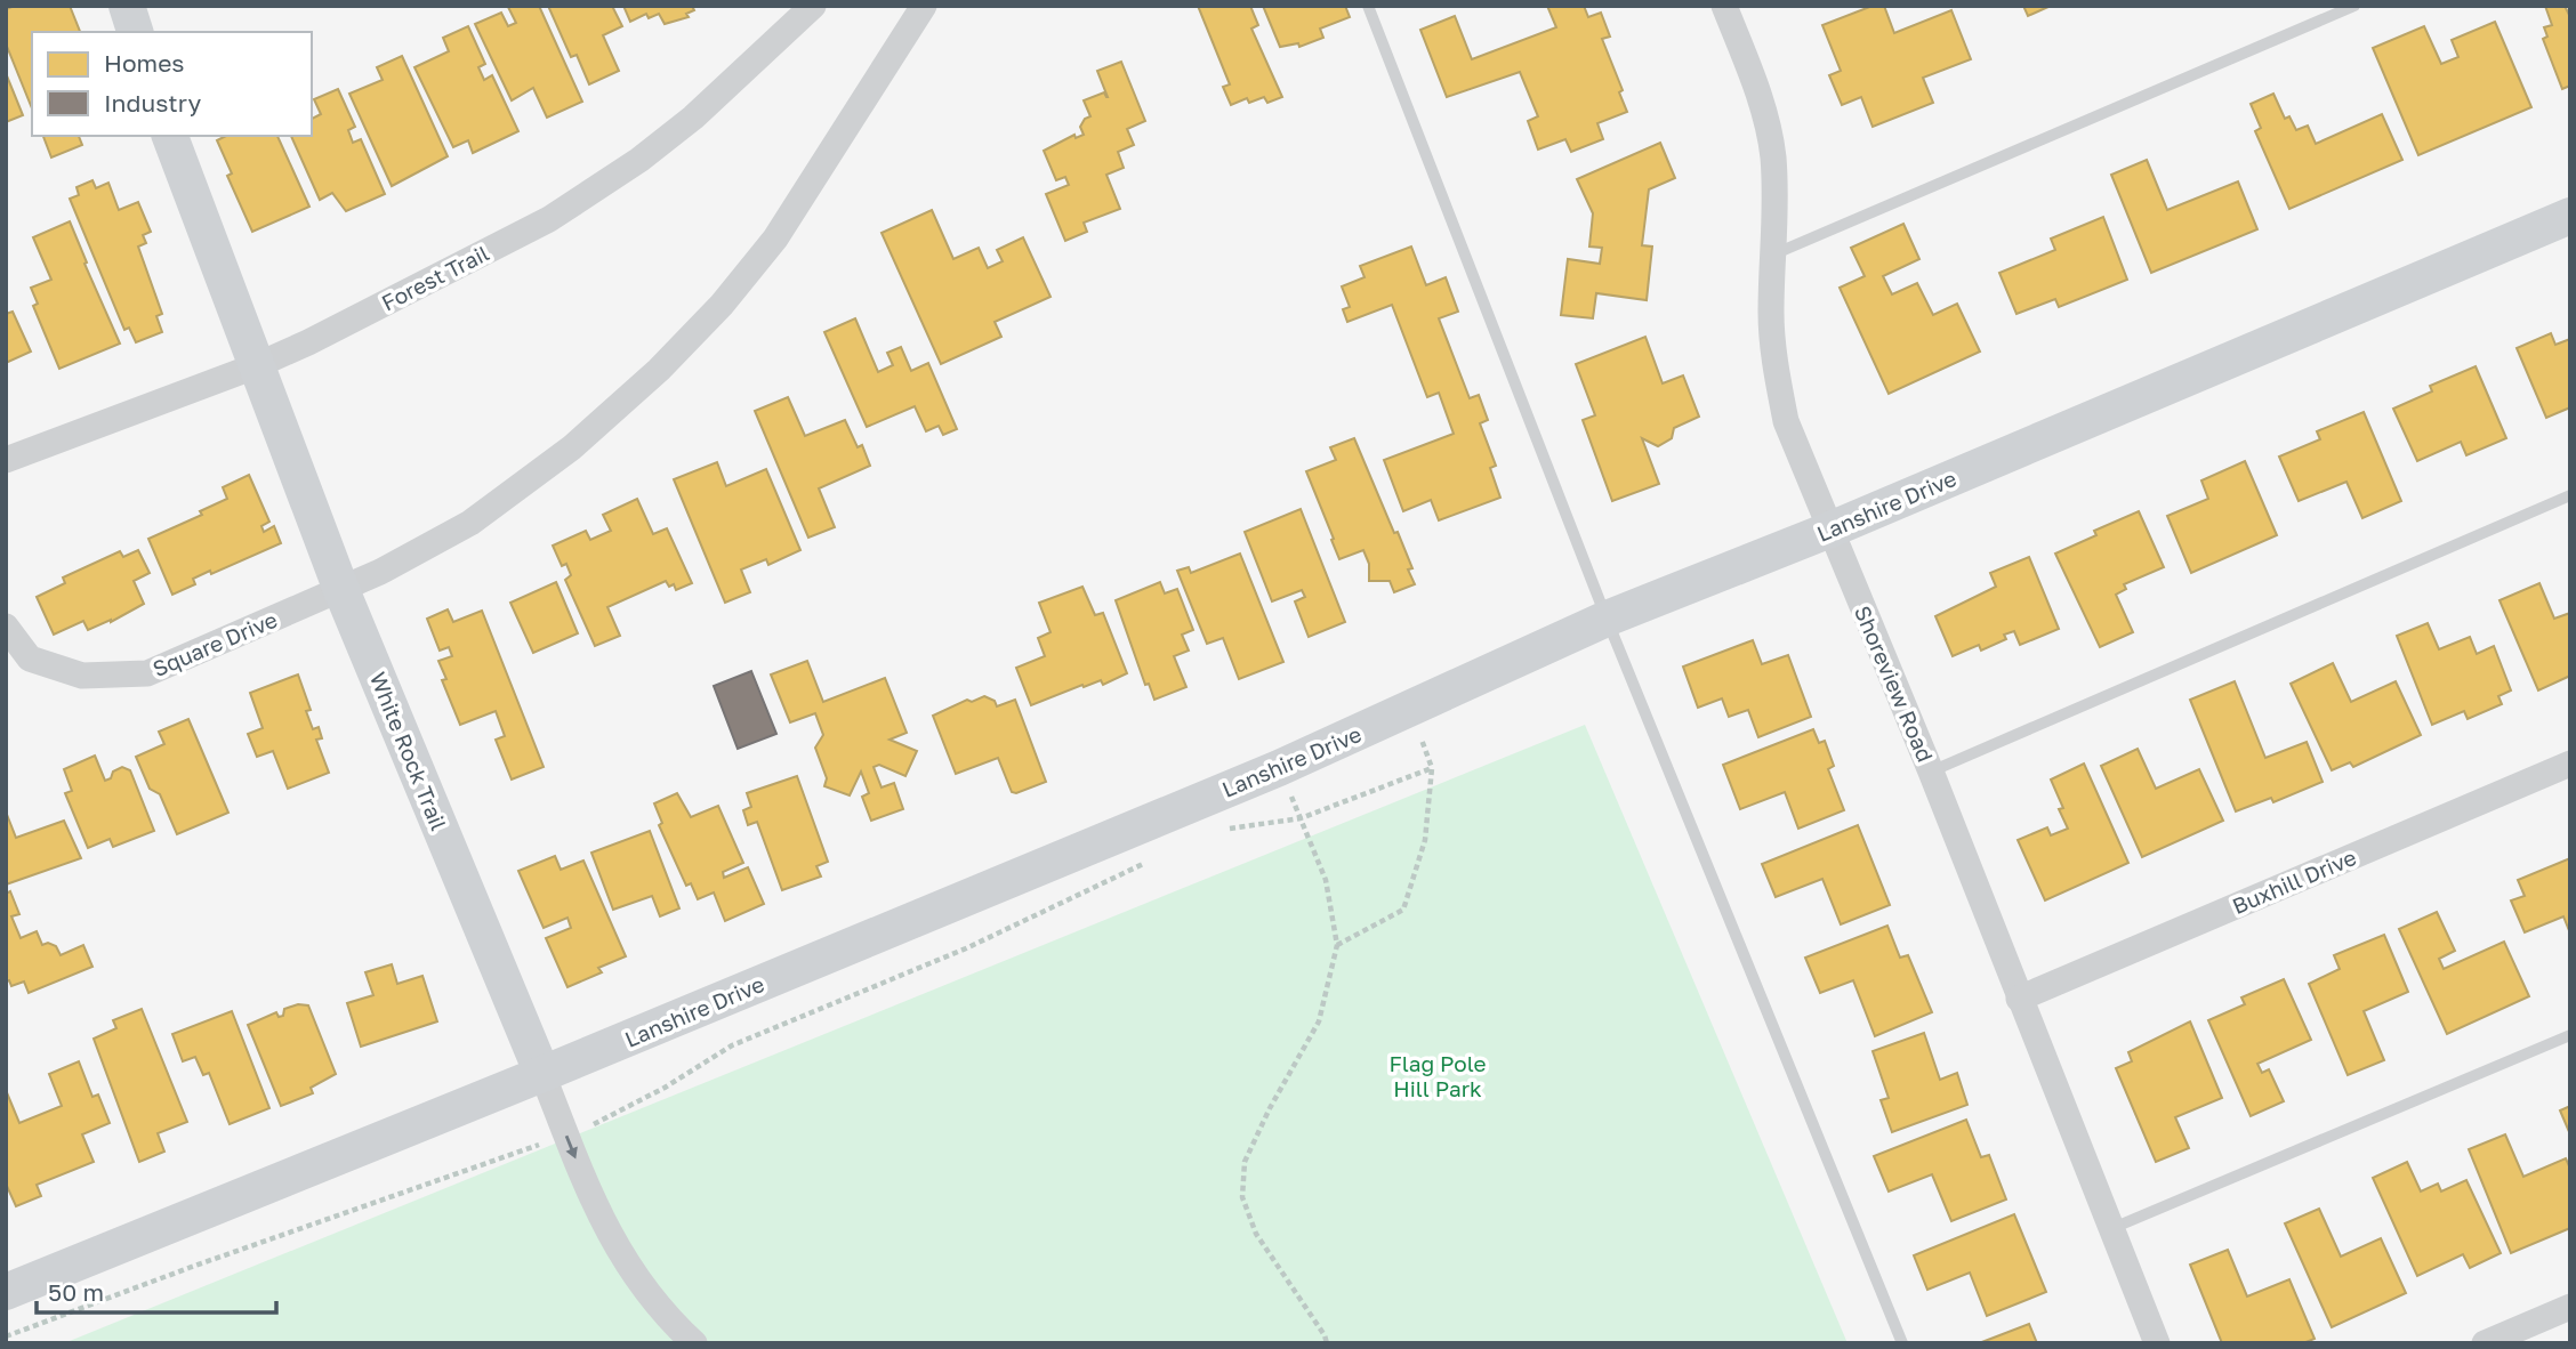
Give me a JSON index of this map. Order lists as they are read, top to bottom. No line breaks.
{"streets":{"street":["Forest Trail","Lanshire Drive","Square Drive","Shoreview Road","White Rock Trail","Buxhill Drive"]},"crossings":[["Forest Trail","White Rock Trail"],["Lanshire Drive","Shoreview Road"],["Lanshire Drive","White Rock Trail"],["Square Drive","White Rock Trail"],["Shoreview Road","Buxhill Drive"]],"parks":["Flag Pole Hill Park"],"legend":["Homes","Industry"],"scale_bar":"50 m"}
